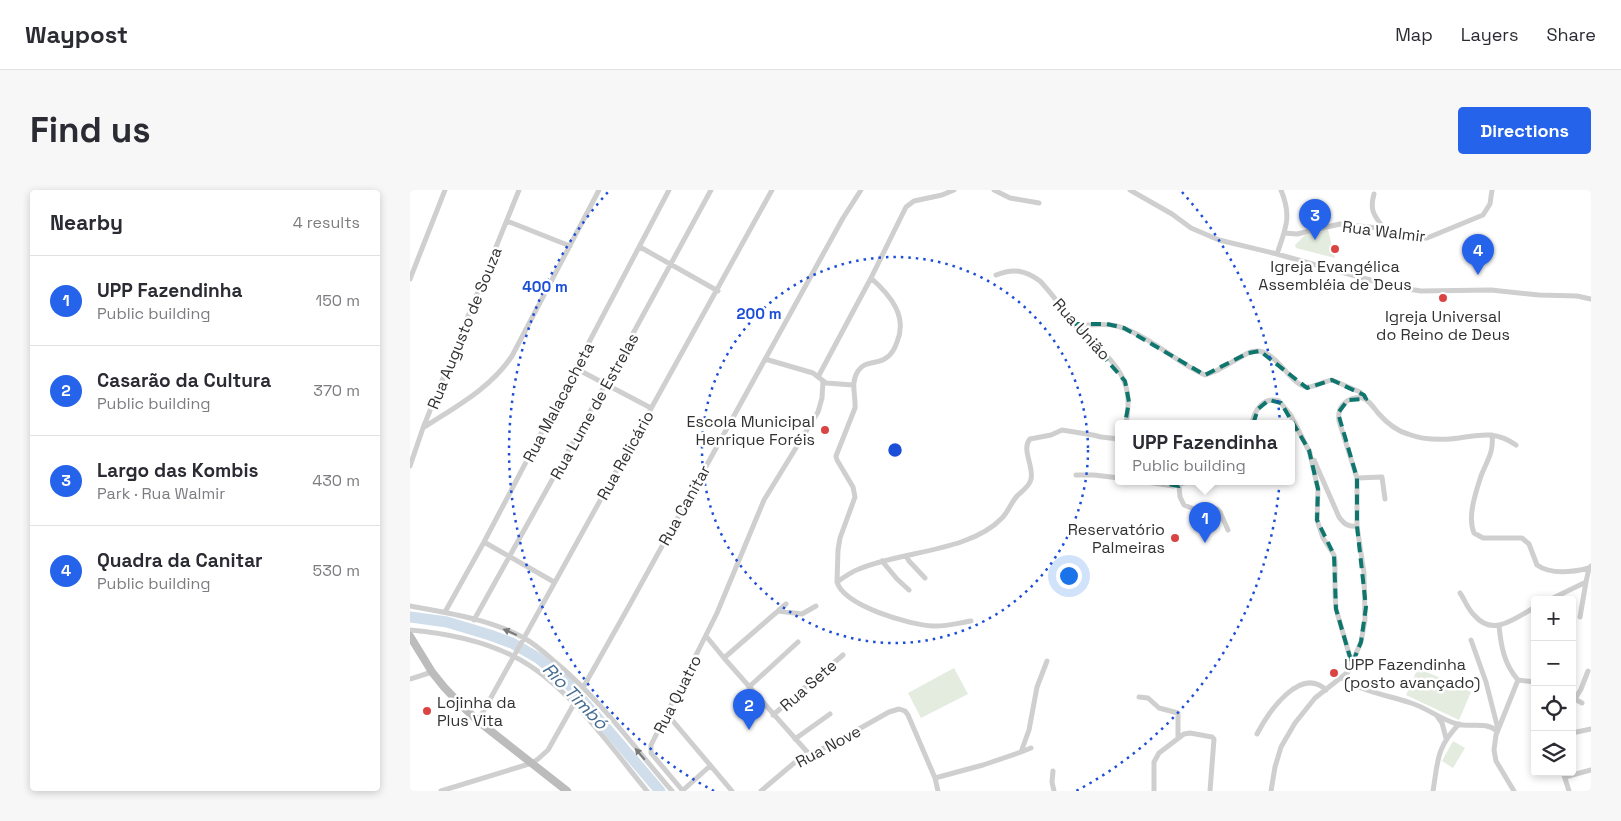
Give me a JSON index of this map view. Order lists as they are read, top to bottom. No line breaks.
{"streets":{"street":["Rua Walmir","Rua Augusto de Souza","Rua União","Rua Malacacheta","Rua Lume de Estrelas","Rua Relicário","Rua Canitar","Rua Sete","Rua Quatro","Rua Nove"]},"water":["Rio Timbó"],"places":["Igreja Evangélica Assembléia de Deus","Igreja Universal do Reino de Deus","Escola Municipal Henrique Foréis","Reservatório Palmeiras","UPP Fazendinha (posto avançado)","Lojinha da Plus Vita"],"page":{"header":"Waypost","nav":["Map","Layers","Share"],"buttons":"Directions","title":"Find us","heading":["Nearby","4 results"],"pins":["3","4","1","2"],"list":[{"mark":"1","name":"UPP Fazendinha","note":"Public building","value":"150 m"},{"mark":"2","name":"Casarão da Cultura","note":"Public building","value":"370 m"},{"mark":"3","name":"Largo das Kombis","note":"Park · Rua Walmir","value":"430 m"},{"mark":"4","name":"Quadra da Canitar","note":"Public building","value":"530 m"}],"popup":["UPP Fazendinha","Public building"],"map_buttons":["+","−"]},"rings":["400 m","200 m"]}
